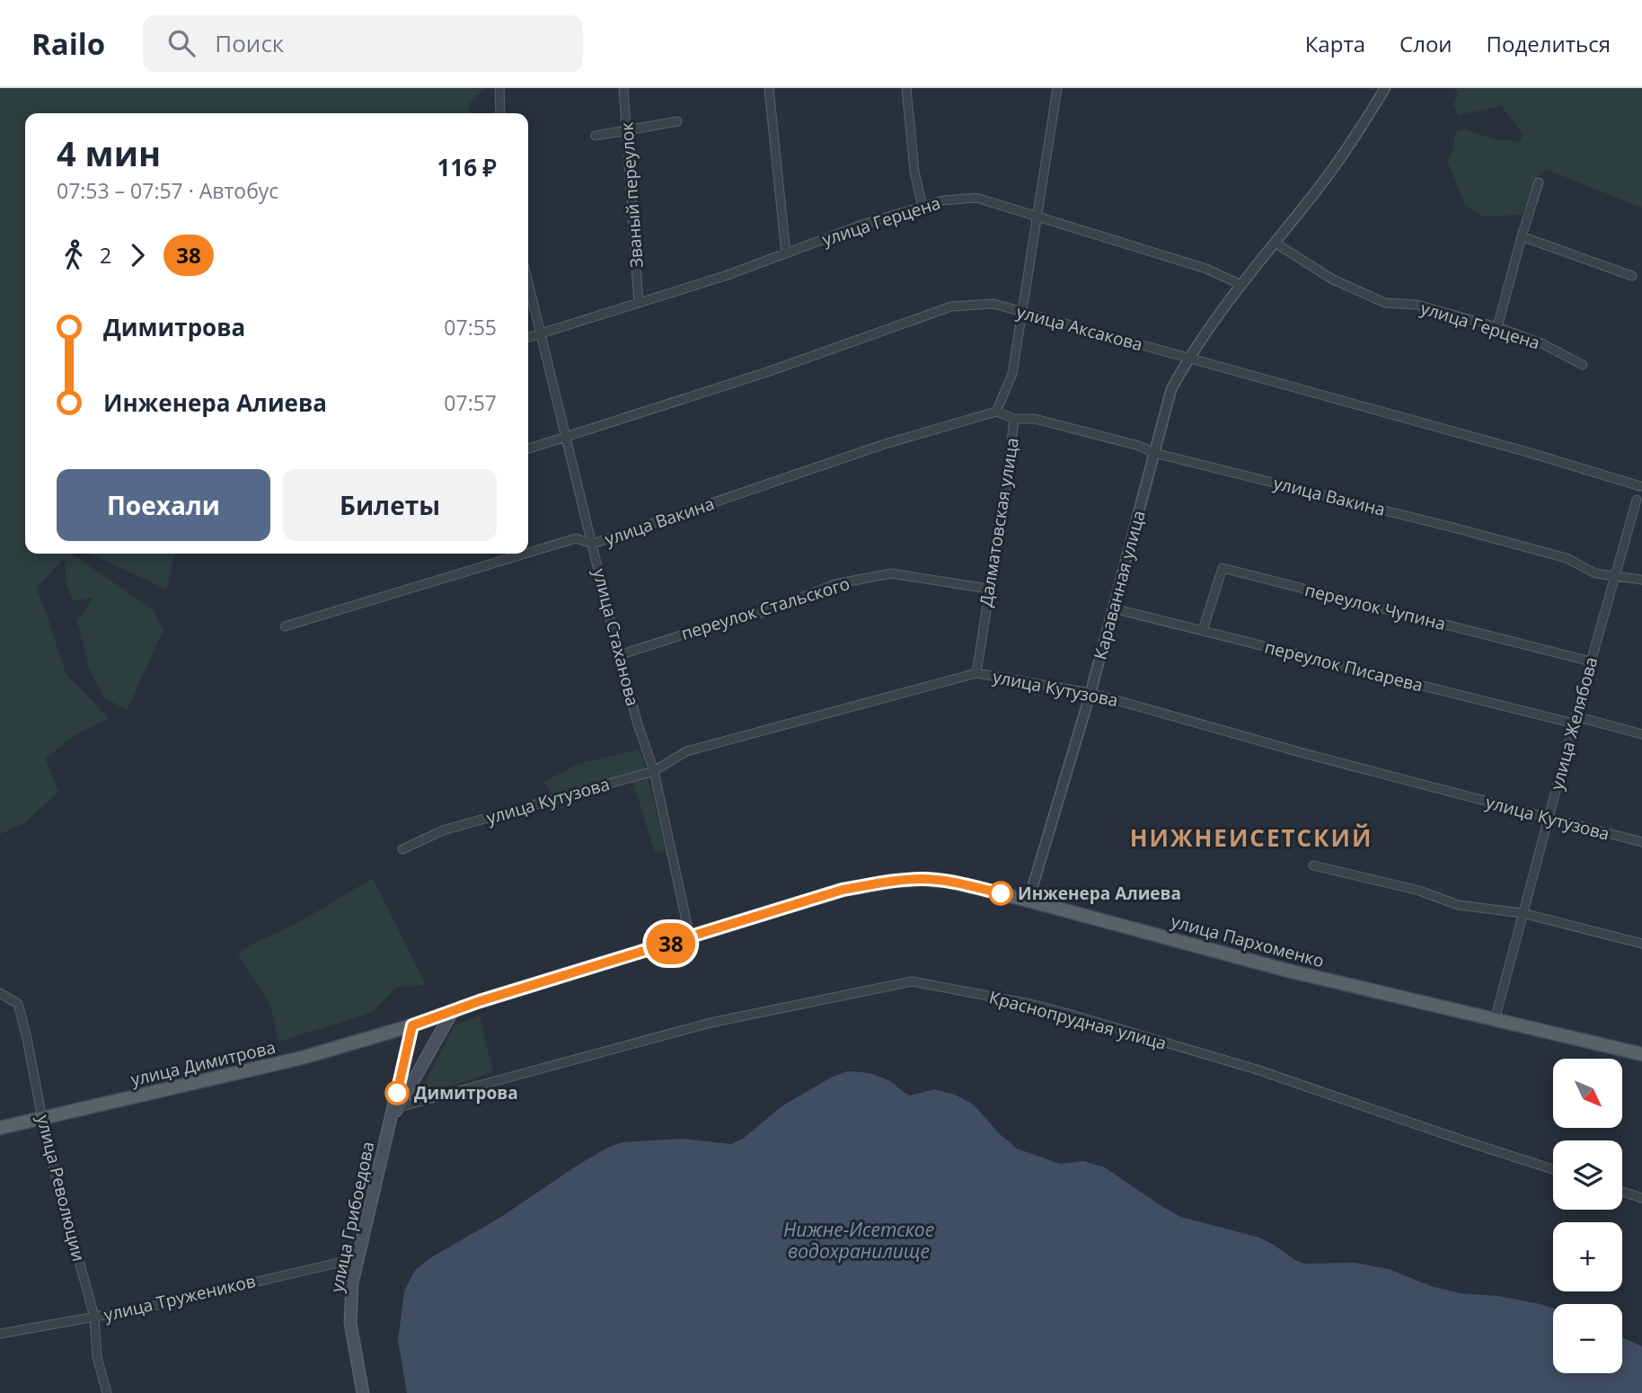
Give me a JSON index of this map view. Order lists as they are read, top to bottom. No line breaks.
{"streets":{"main road":["улица Пархоменко","улица Димитрова","улица Грибоедова"],"street":["Званый переулок","улица Герцена","улица Аксакова","улица Вакина","Далматовская улица","Караванная улица","переулок Чупина","переулок Стальского","улица Стаханова","переулок Писарева","улица Кутузова","улица Желябова","Краснопрудная улица","улица Революции","улица Тружеников"]},"crossings":[["Званый переулок","улица Герцена"],["улица Герцена","Далматовская улица"],["улица Герцена","Караванная улица"],["улица Герцена","улица Стаханова"],["улица Аксакова","Далматовская улица"],["улица Аксакова","Караванная улица"],["улица Аксакова","улица Стаханова"],["улица Вакина","Далматовская улица"],["улица Вакина","Караванная улица"],["улица Вакина","улица Стаханова"],["улица Вакина","улица Желябова"],["Далматовская улица","переулок Стальского"],["Далматовская улица","улица Кутузова"],["Караванная улица","переулок Писарева"],["Караванная улица","улица Кутузова"],["Караванная улица","улица Пархоменко"],["переулок Чупина","переулок Писарева"],["переулок Чупина","улица Желябова"],["переулок Стальского","улица Стаханова"],["улица Стаханова","улица Кутузова"],["улица Стаханова","улица Пархоменко"],["переулок Писарева","улица Желябова"],["улица Кутузова","улица Желябова"],["улица Желябова","улица Пархоменко"],["улица Пархоменко","улица Димитрова"],["улица Пархоменко","улица Грибоедова"],["Краснопрудная улица","улица Грибоедова"],["улица Димитрова","улица Революции"],["улица Димитрова","улица Грибоедова"],["улица Революции","улица Тружеников"],["улица Грибоедова","улица Тружеников"]],"districts":["НИЖНЕИСЕТСКИЙ"],"water":["Нижне-Исетское водохранилище"],"places":["Инженера Алиева","Димитрова"],"lines":["bus line 38"],"north":"bottom right","page":{"header":"Railo","search":"Поиск","nav":["Карта","Слои","Поделиться"],"on_map":"38","heading":["4 мин","07:53 – 07:57 · Автобус","116 ₽"],"legs":["2","38"],"list":[{"name":"Димитрова","value":"07:55"},{"name":"Инженера Алиева","value":"07:57"}],"buttons":["Поехали","Билеты"],"map_buttons":["+","−"]}}
